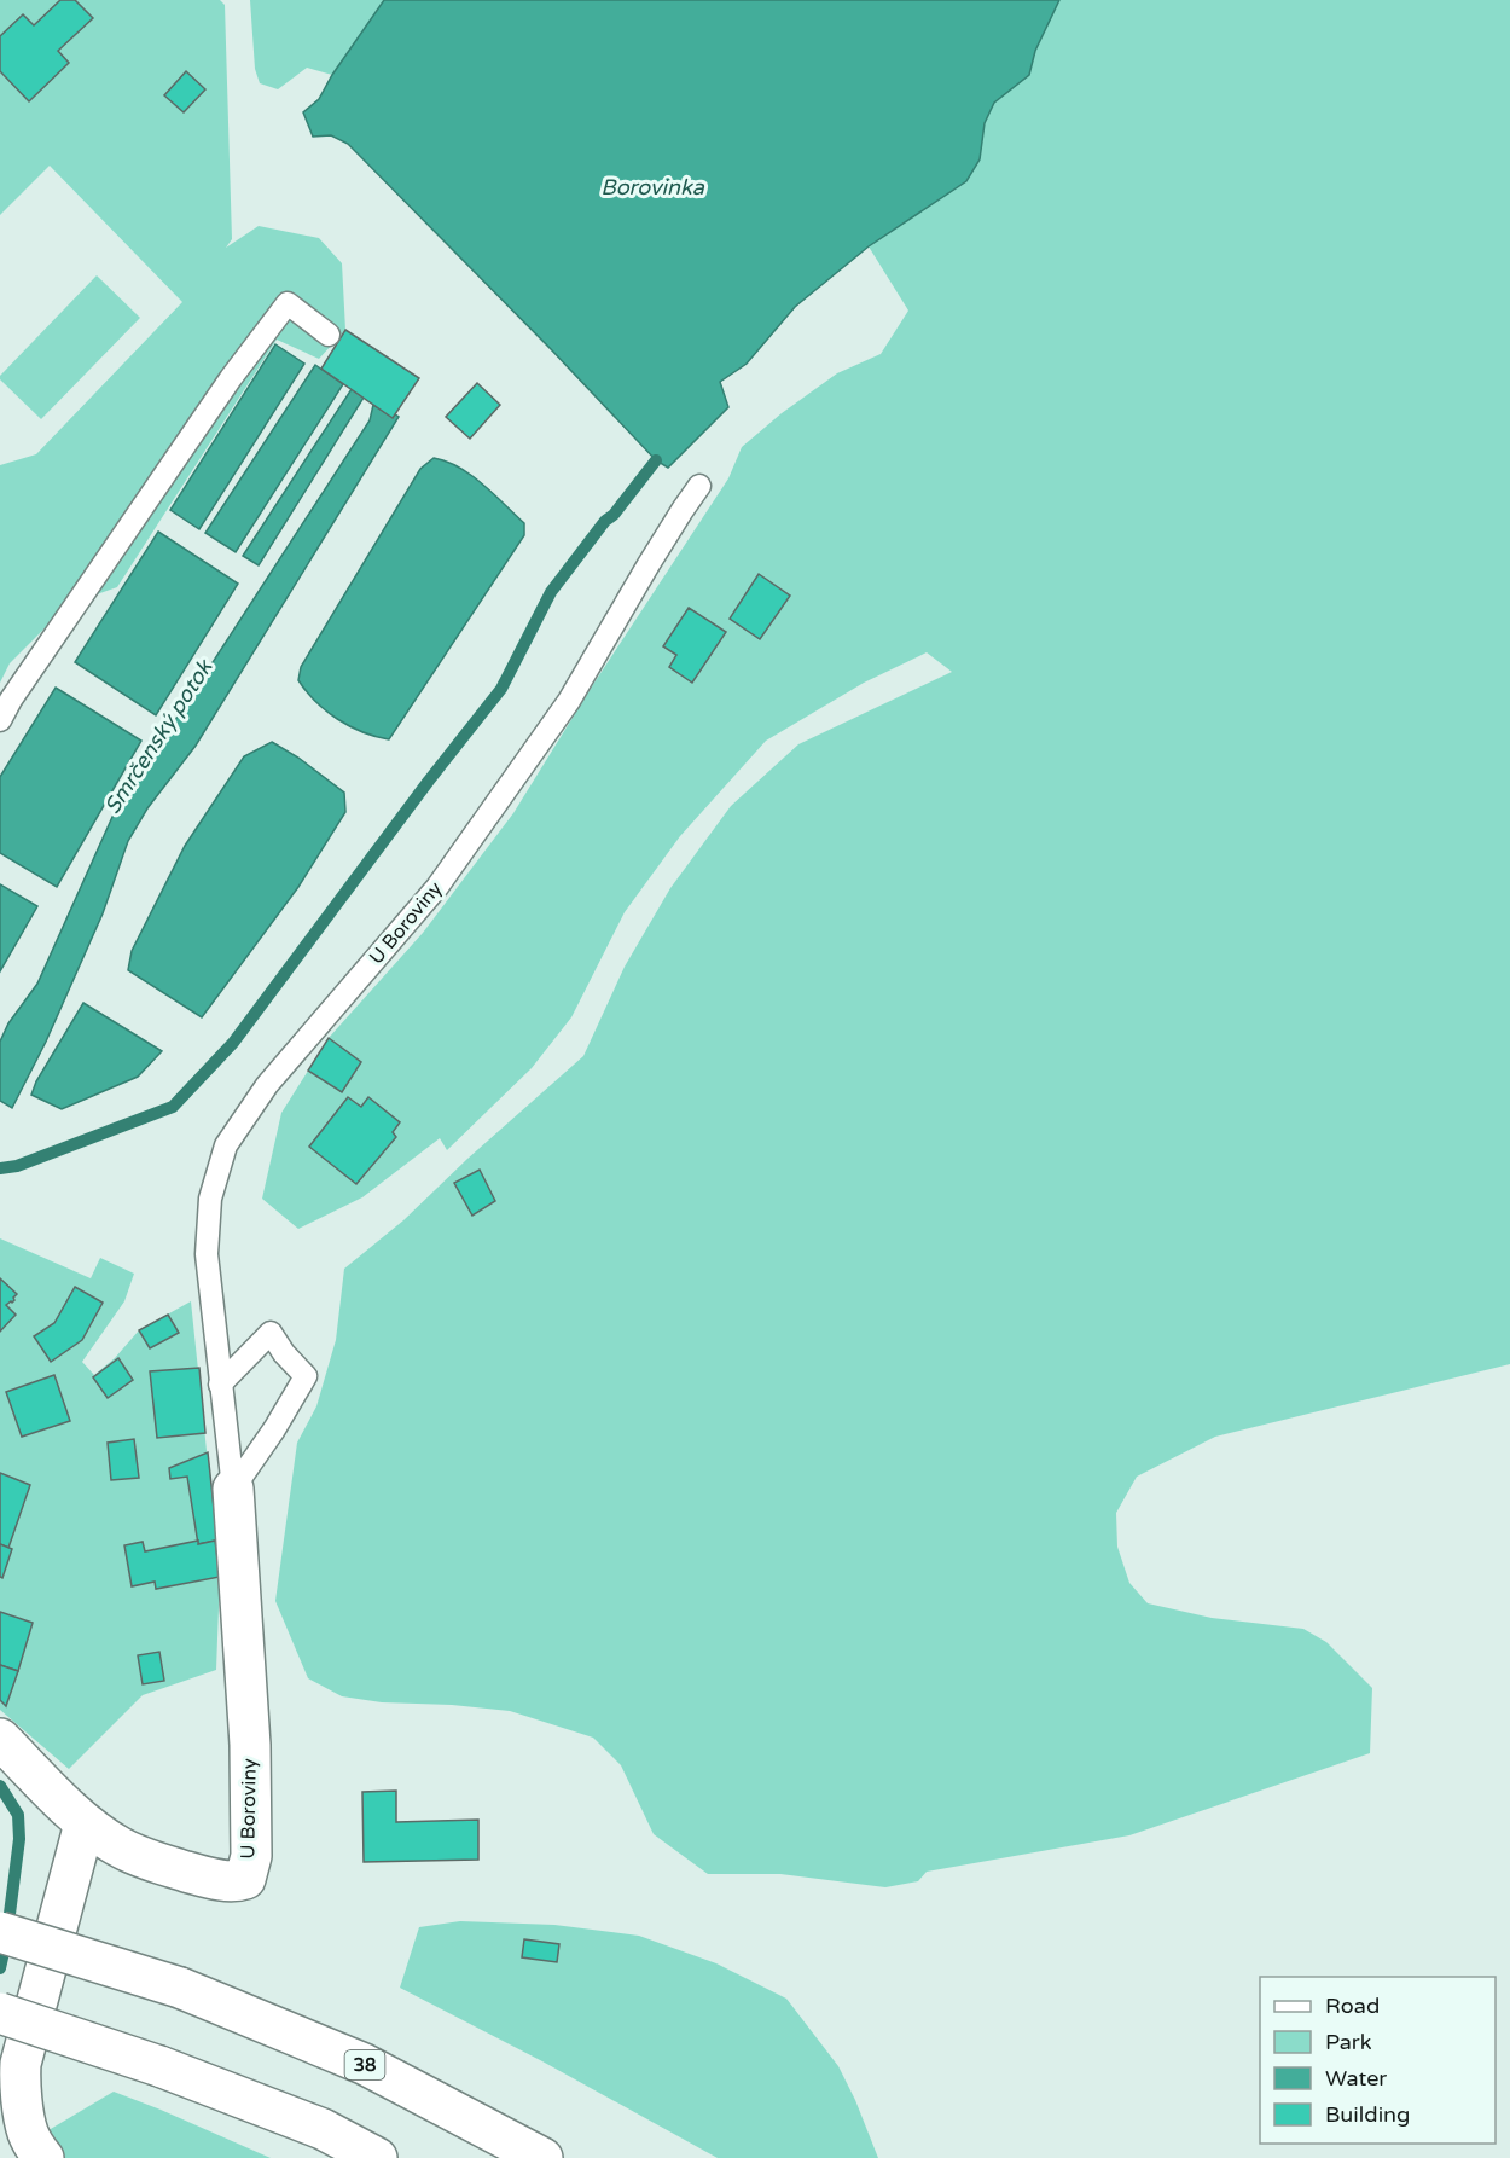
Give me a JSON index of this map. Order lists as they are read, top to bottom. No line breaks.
{"streets":{"main road":["U Boroviny","38"]},"water":["Borovinka","Smrčenský potok"],"legend":["Road","Park","Water","Building"]}
